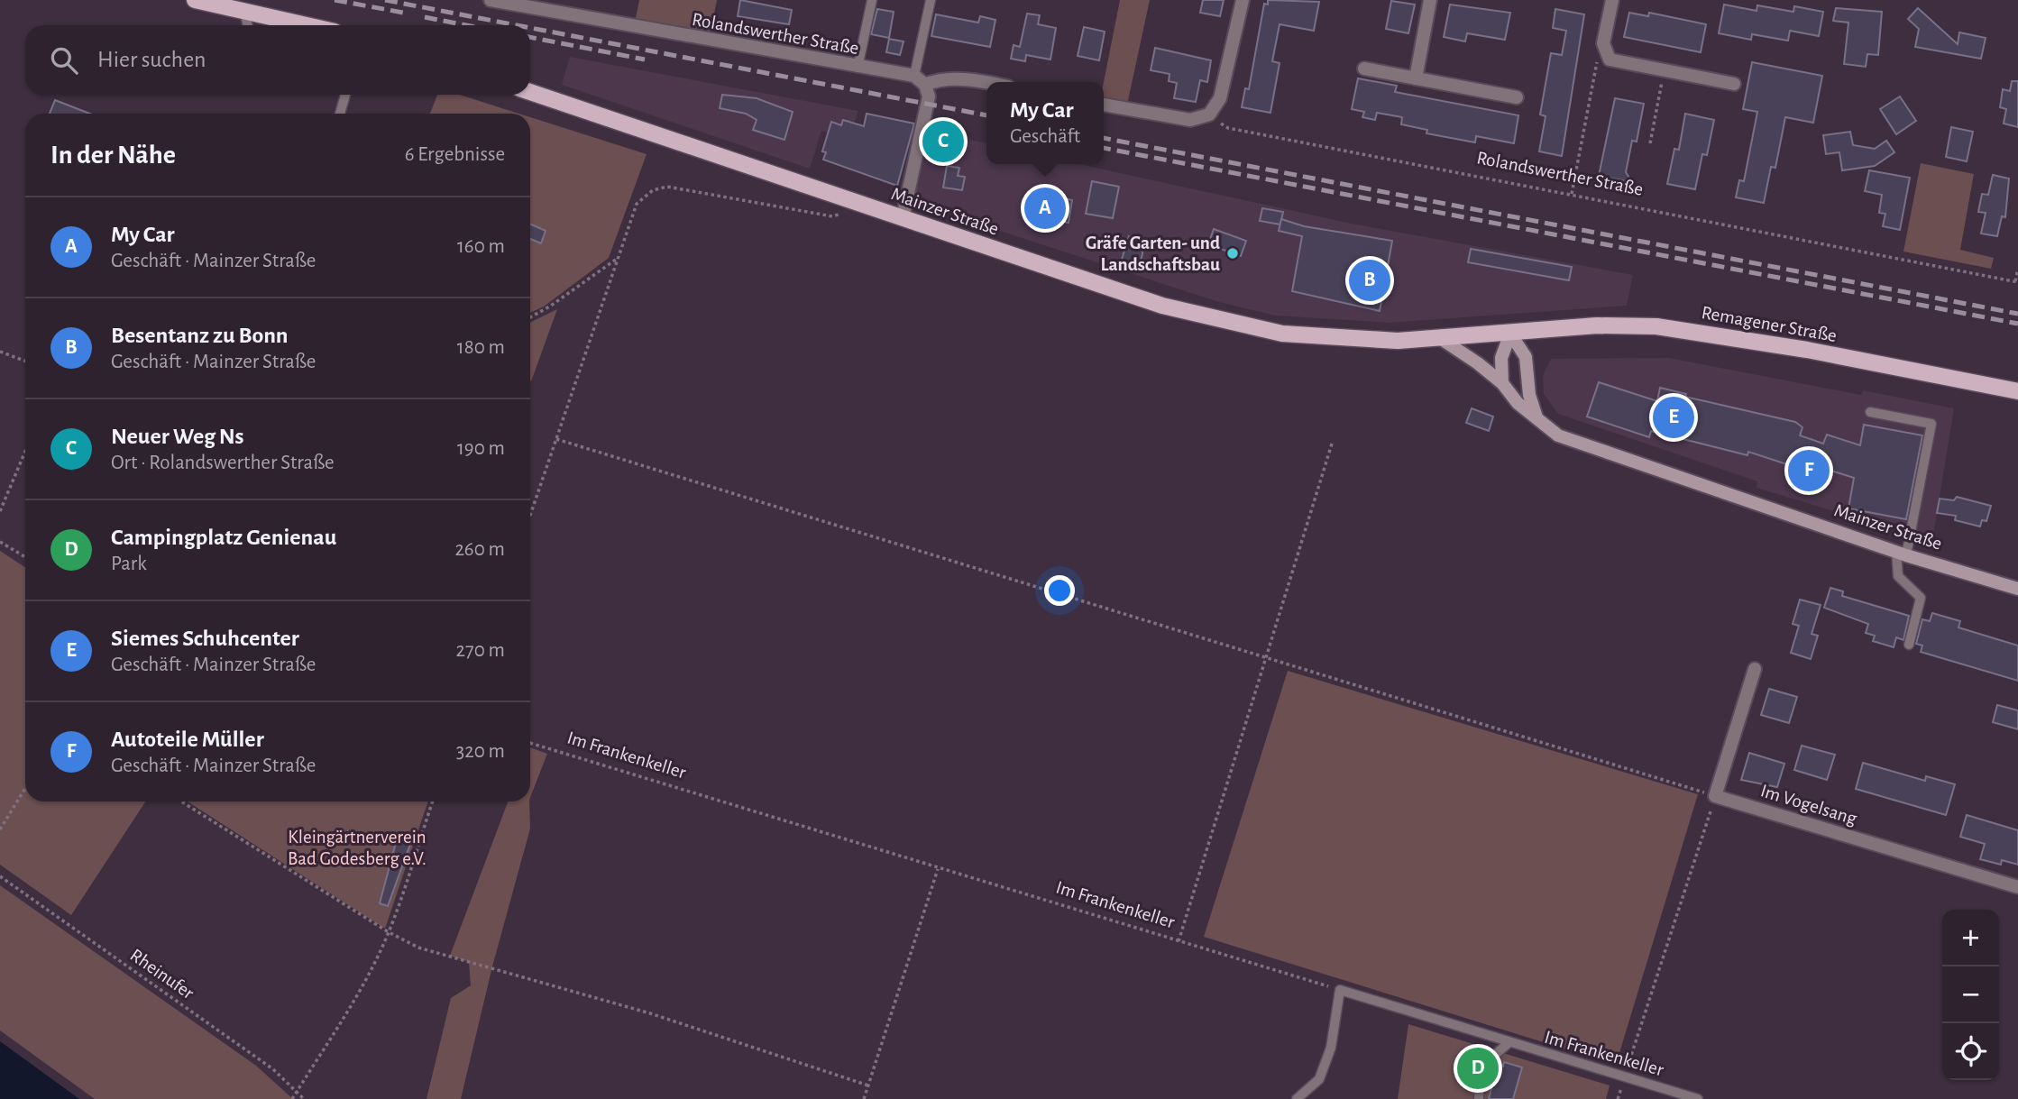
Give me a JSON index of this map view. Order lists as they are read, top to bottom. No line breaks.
{"streets":{"main road":["Mainzer Straße","Remagener Straße"],"street":["Rolandswerther Straße","Im Vogelsang"],"lane":["Im Frankenkeller"],"path":["Rheinufer"]},"crossings":[["Mainzer Straße","Remagener Straße"]],"parks":["Kleingärtnerverein Bad Godesberg e.V."],"places":["Gräfe Garten- und Landschaftsbau"],"page":{"search":"Hier suchen","popup":["My Car","Geschäft"],"heading":["In der Nähe","6 Ergebnisse"],"pins":["C","A","B","E","F","D"],"list":[{"mark":"A","name":"My Car","note":"Geschäft · Mainzer Straße","value":"160 m"},{"mark":"B","name":"Besentanz zu Bonn","note":"Geschäft · Mainzer Straße","value":"180 m"},{"mark":"C","name":"Neuer Weg Ns","note":"Ort · Rolandswerther Straße","value":"190 m"},{"mark":"D","name":"Campingplatz Genienau","note":"Park","value":"260 m"},{"mark":"E","name":"Siemes Schuhcenter","note":"Geschäft · Mainzer Straße","value":"270 m"},{"mark":"F","name":"Autoteile Müller","note":"Geschäft · Mainzer Straße","value":"320 m"}],"map_buttons":["+","−"]}}
